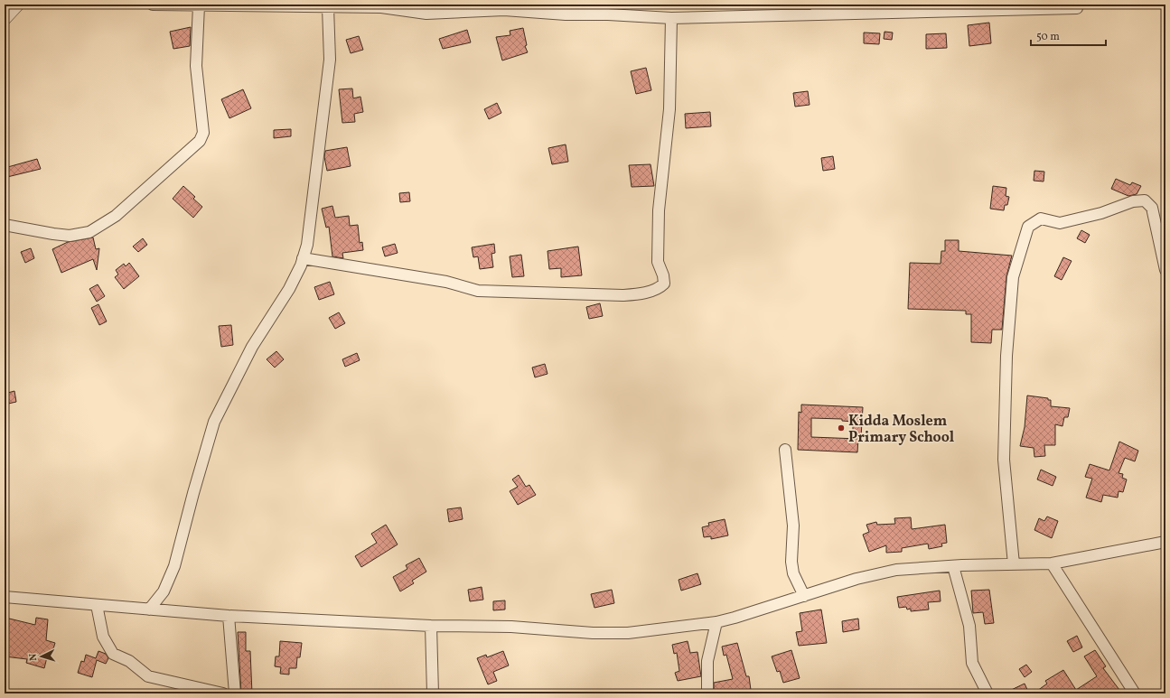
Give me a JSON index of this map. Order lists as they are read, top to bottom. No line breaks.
{"places":["Kidda Moslem Primary School"],"scale_bar":"50 m","north":"left"}
